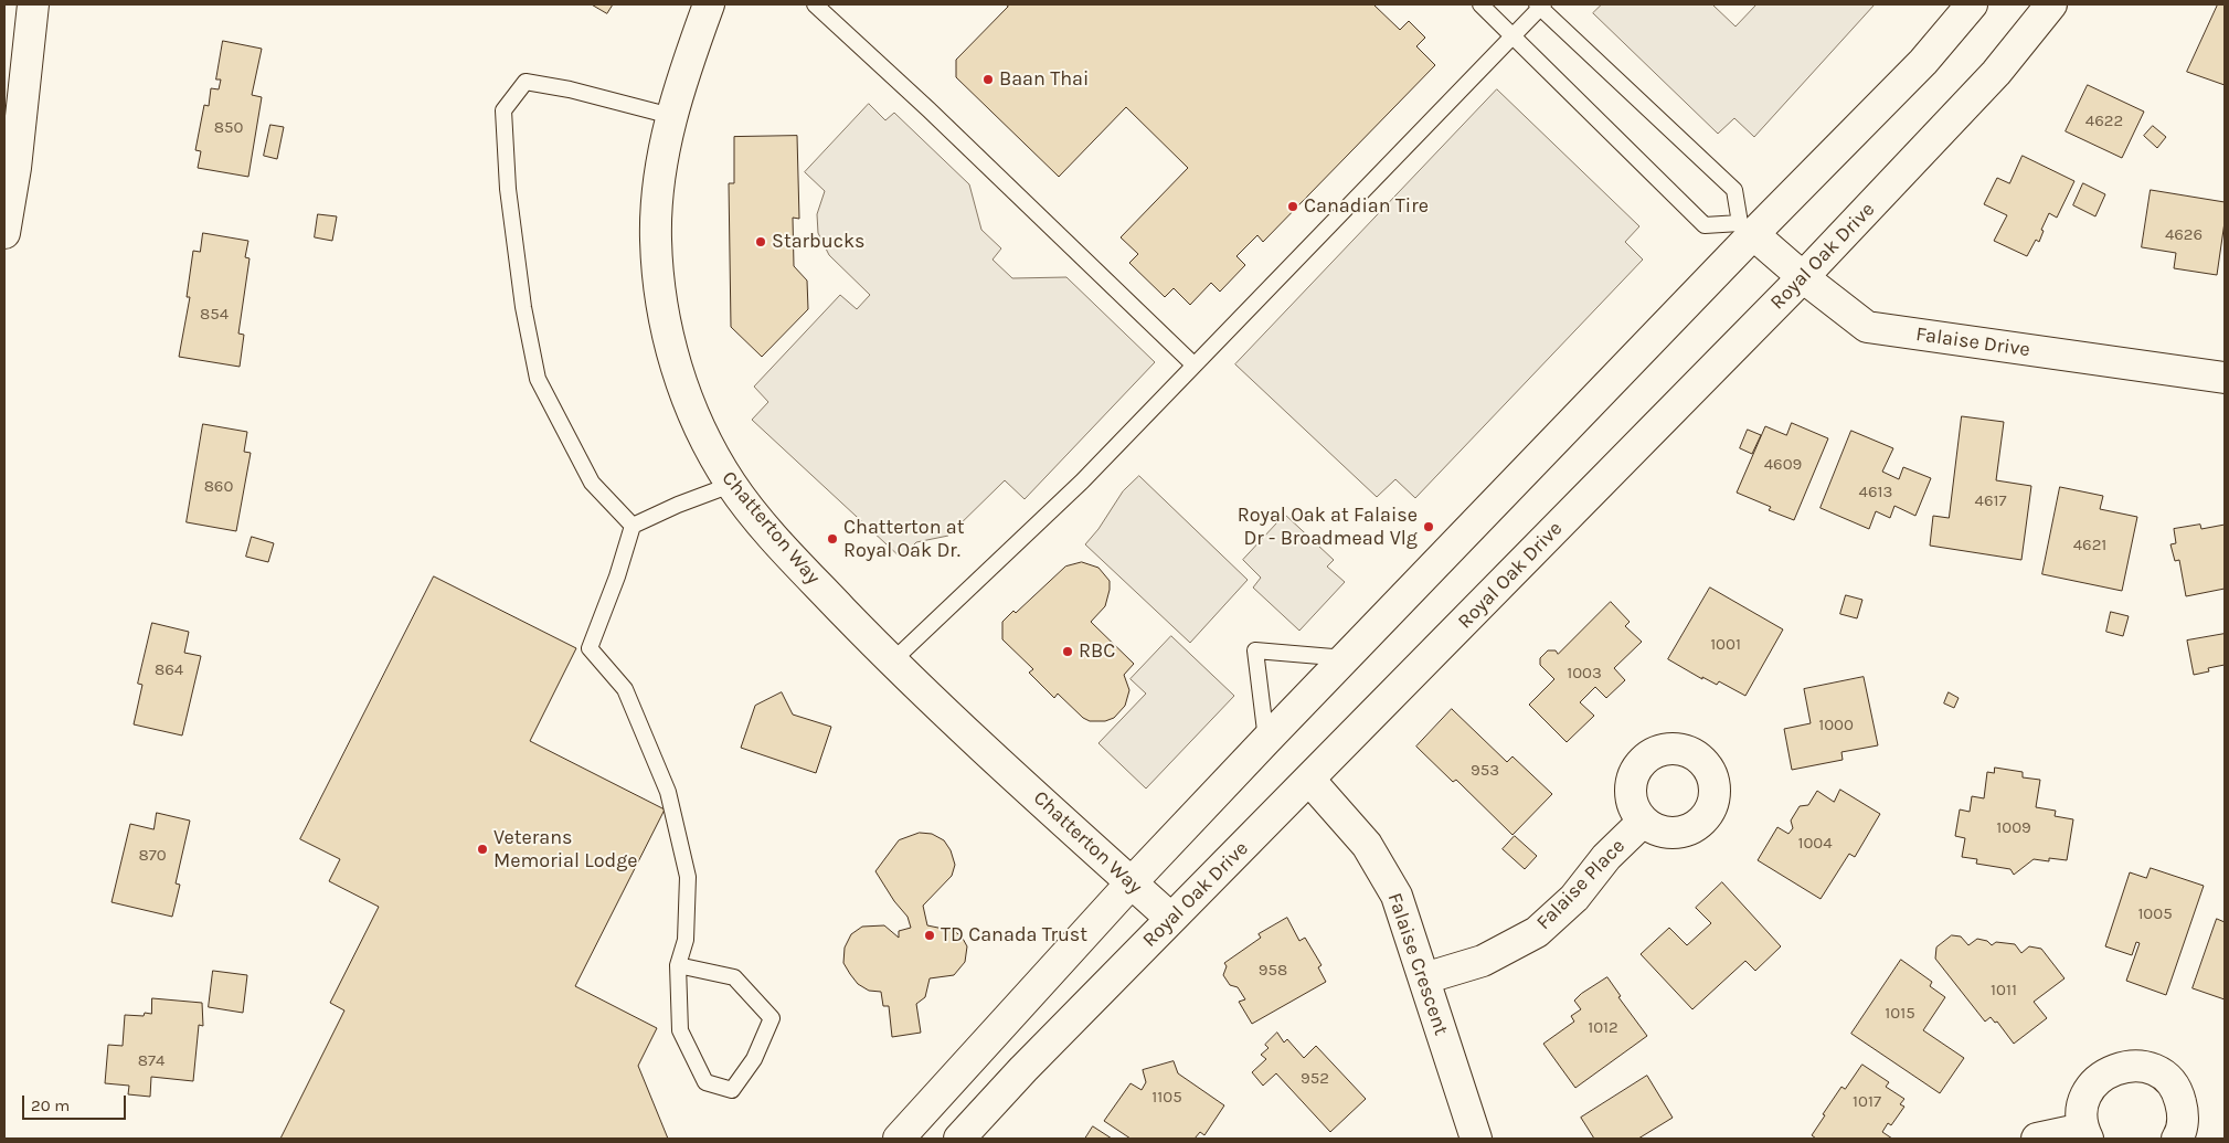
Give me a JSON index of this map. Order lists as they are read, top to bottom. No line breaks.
{"streets":{"main road":["Royal Oak Drive","Falaise Drive","Chatterton Way","Falaise Place","Falaise Crescent"]},"crossings":[["Royal Oak Drive","Falaise Drive"],["Royal Oak Drive","Chatterton Way"],["Royal Oak Drive","Falaise Crescent"],["Falaise Place","Falaise Crescent"]],"places":["Baan Thai","Canadian Tire","Starbucks","Royal Oak at Falaise Dr - Broadmead Vlg","Chatterton at Royal Oak Dr.","RBC","Veterans Memorial Lodge","TD Canada Trust"],"house_numbers":["4622","850","4626","854","4609","860","4613","4617","4621","1001","864","1003","1000","953","1009","1004","870","1005","958","1011","1015","1012","874","952","1105","1017"],"scale_bar":"20 m"}
